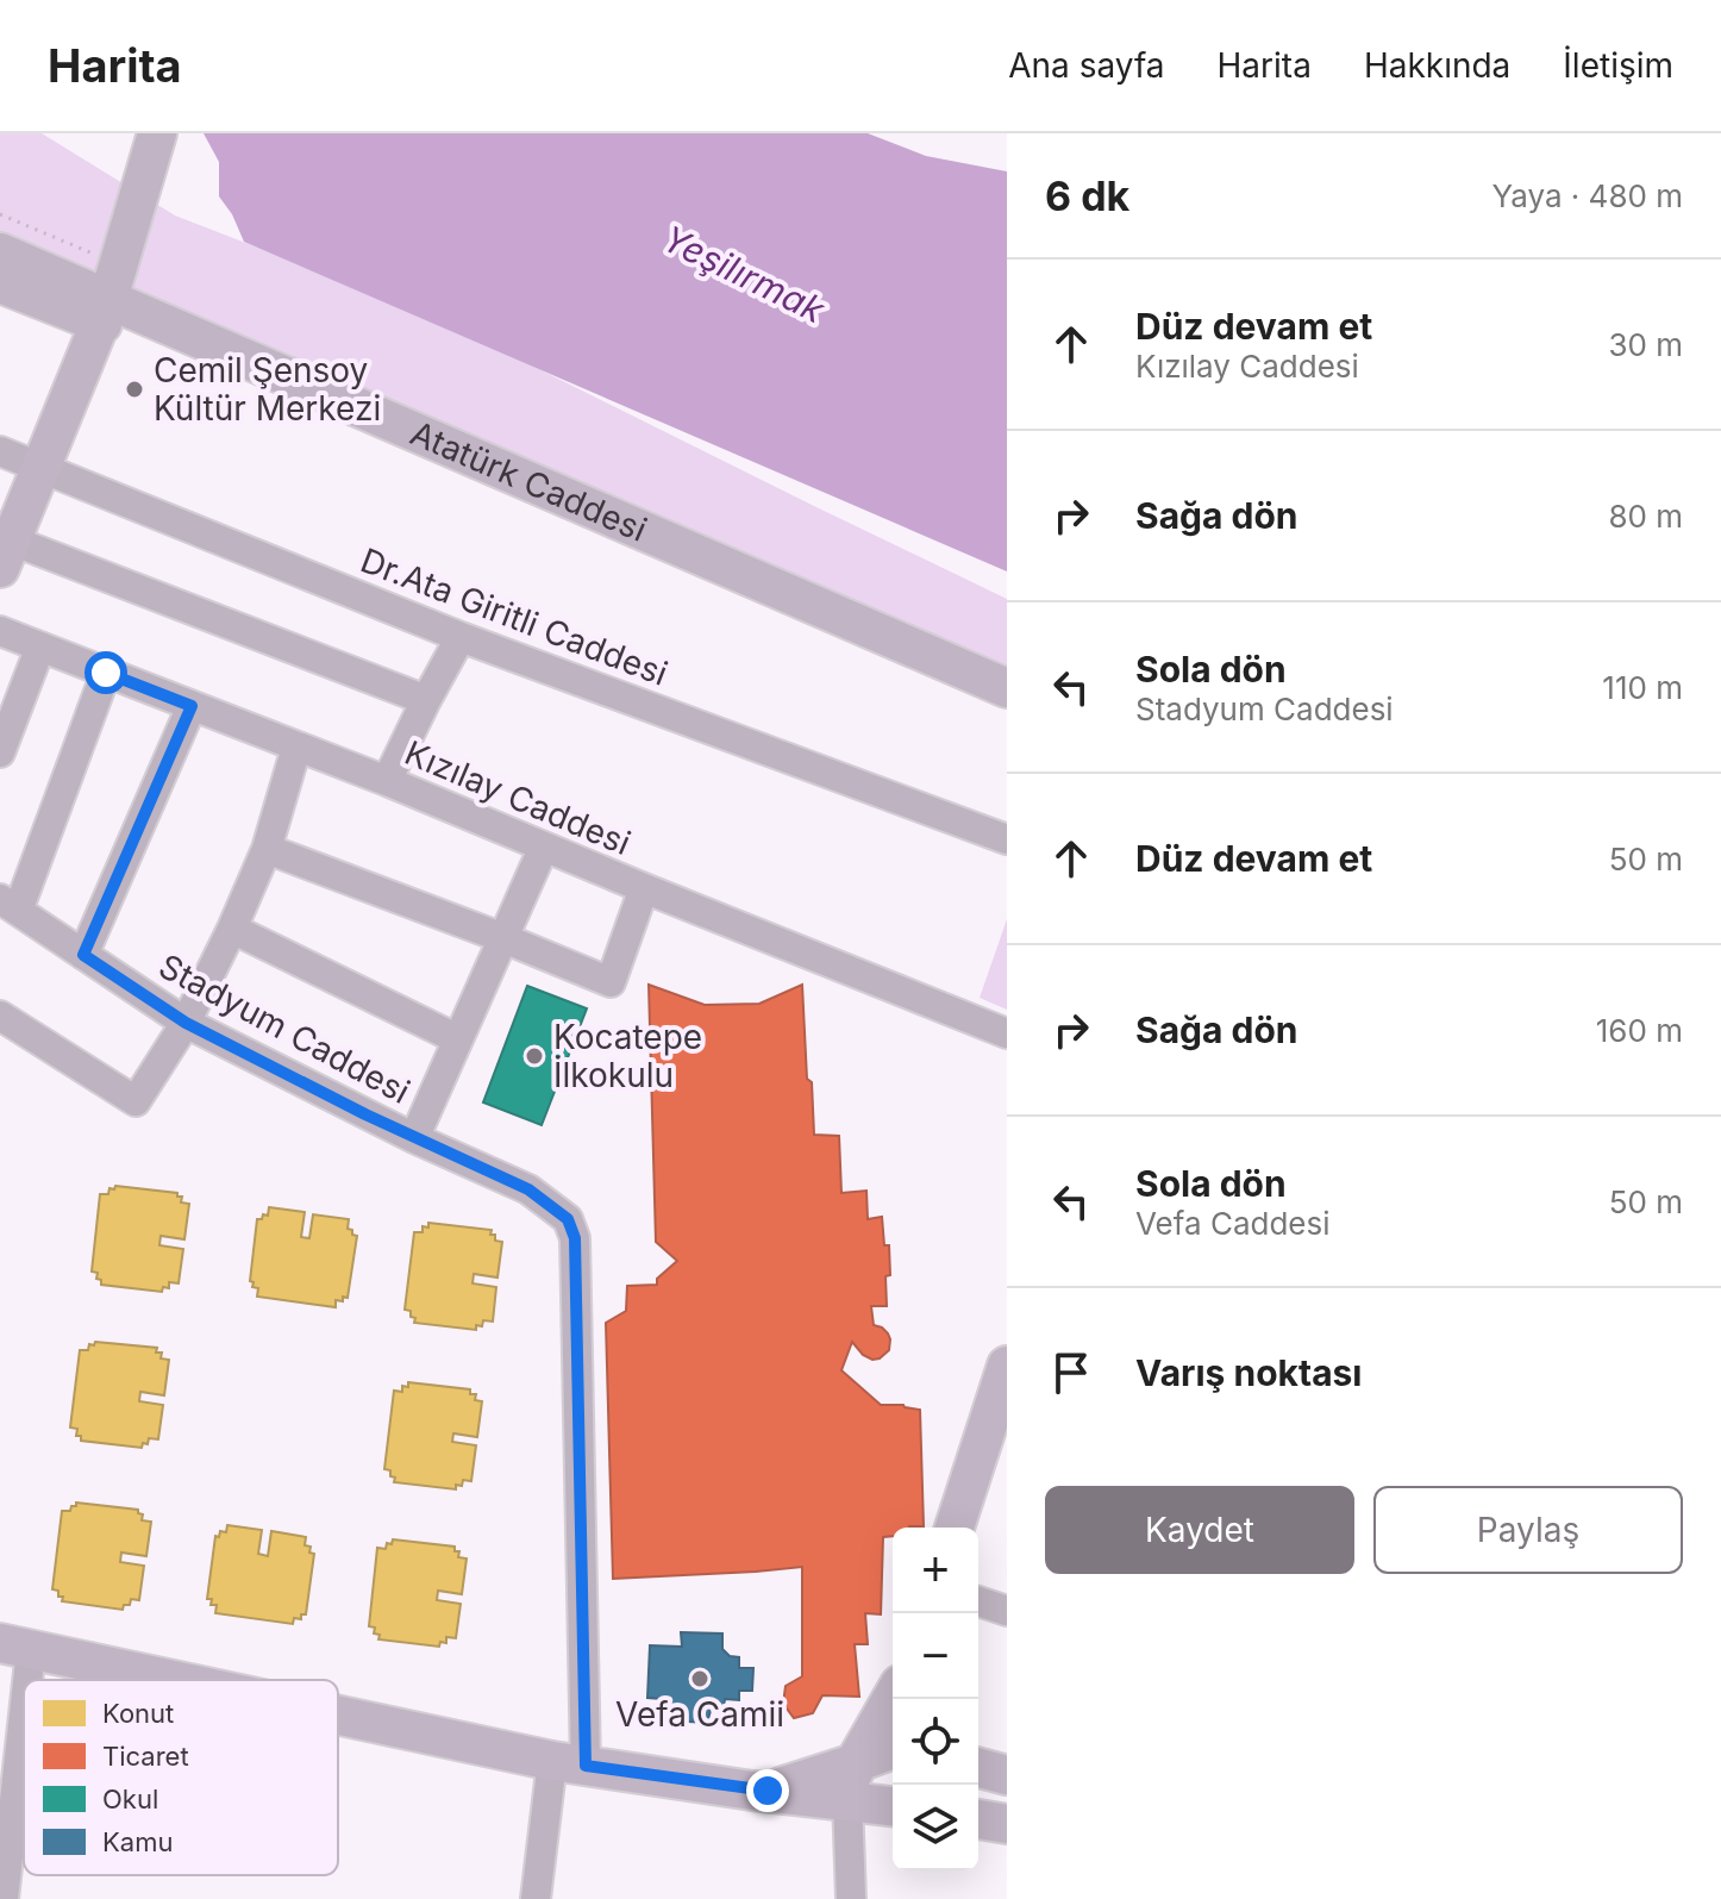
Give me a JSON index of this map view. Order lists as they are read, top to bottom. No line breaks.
{"streets":{"main road":["Atatürk Caddesi"],"street":["Dr.Ata Giritli Caddesi","Kızılay Caddesi","Stadyum Caddesi"]},"crossings":[["Kızılay Caddesi","Stadyum Caddesi"]],"water":["Yeşilırmak"],"places":["Cemil Şensoy Kültür Merkezi","Kocatepe İlkokulu","Vefa Camii"],"legend":["Konut","Ticaret","Okul","Kamu"],"page":{"header":"Harita","nav":["Ana sayfa","Harita","Hakkında","İletişim"],"heading":["6 dk","Yaya · 480 m"],"list":[["Düz devam et","Kızılay Caddesi","30 m"],["Sağa dön","80 m"],["Sola dön","Stadyum Caddesi","110 m"],["Düz devam et","50 m"],["Sağa dön","160 m"],["Sola dön","Vefa Caddesi","50 m"],"Varış noktası"],"buttons":["Kaydet","Paylaş"],"map_buttons":["+","−"]}}
